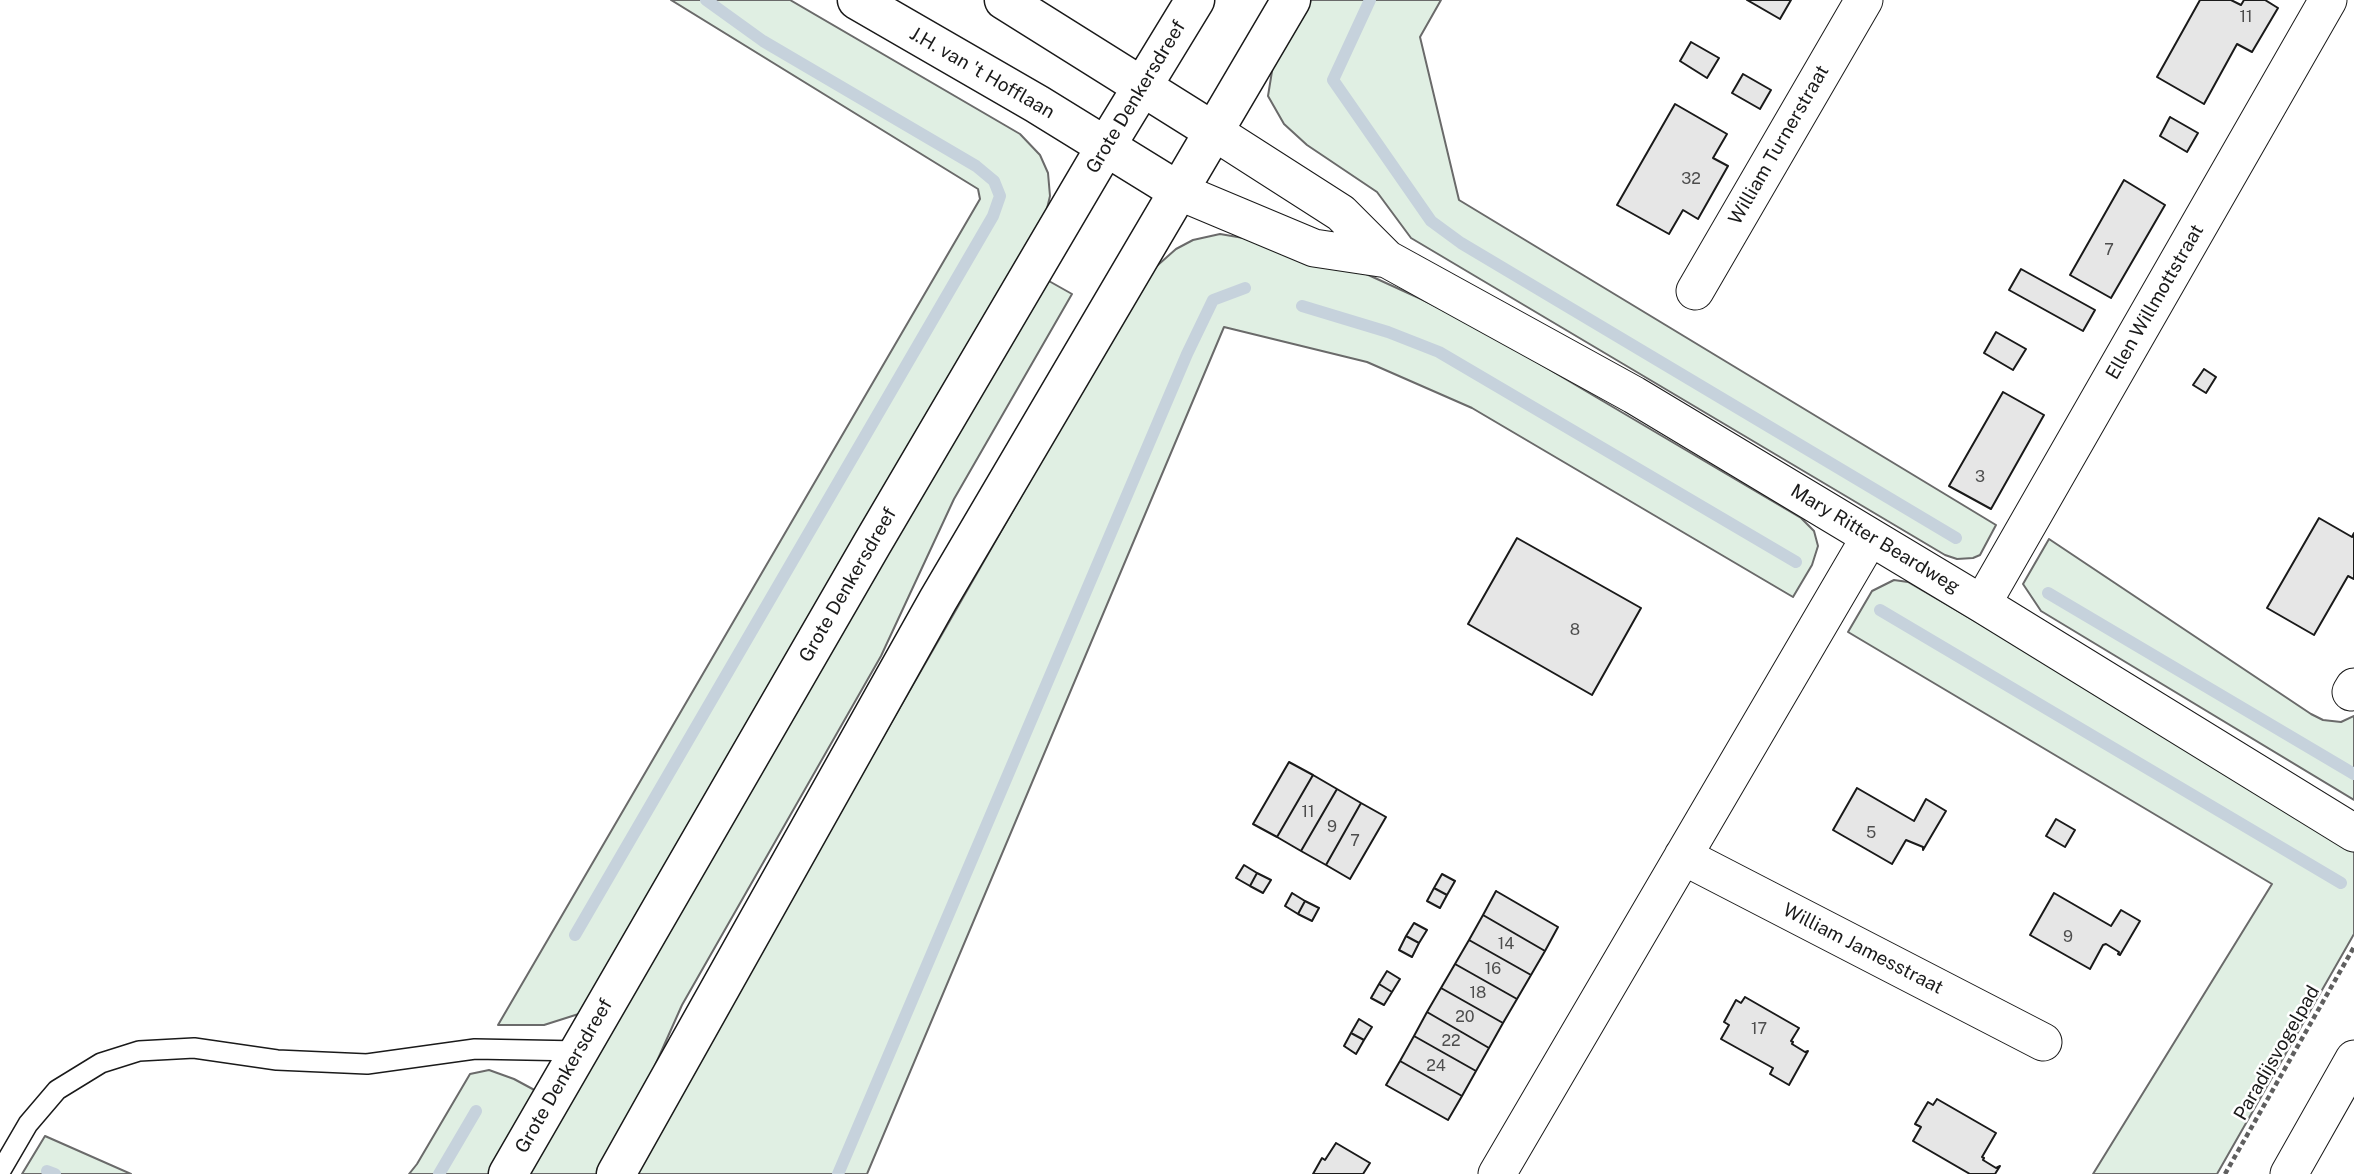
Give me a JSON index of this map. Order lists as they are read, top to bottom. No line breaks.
{"streets":{"street":["J.H. van 't Hofflaan","Grote Denkersdreef","William Turnerstraat","Ellen Willmottstraat","Mary Ritter Beardweg","William Jamesstraat"],"path":["Paradijsvogelpad"]},"crossings":[["J.H. van 't Hofflaan","Grote Denkersdreef"],["J.H. van 't Hofflaan","Mary Ritter Beardweg"],["Ellen Willmottstraat","Mary Ritter Beardweg"]],"house_numbers":["11","32","7","3","8","11","9","5","7","9","14","16","18","20","17","22","24"]}
